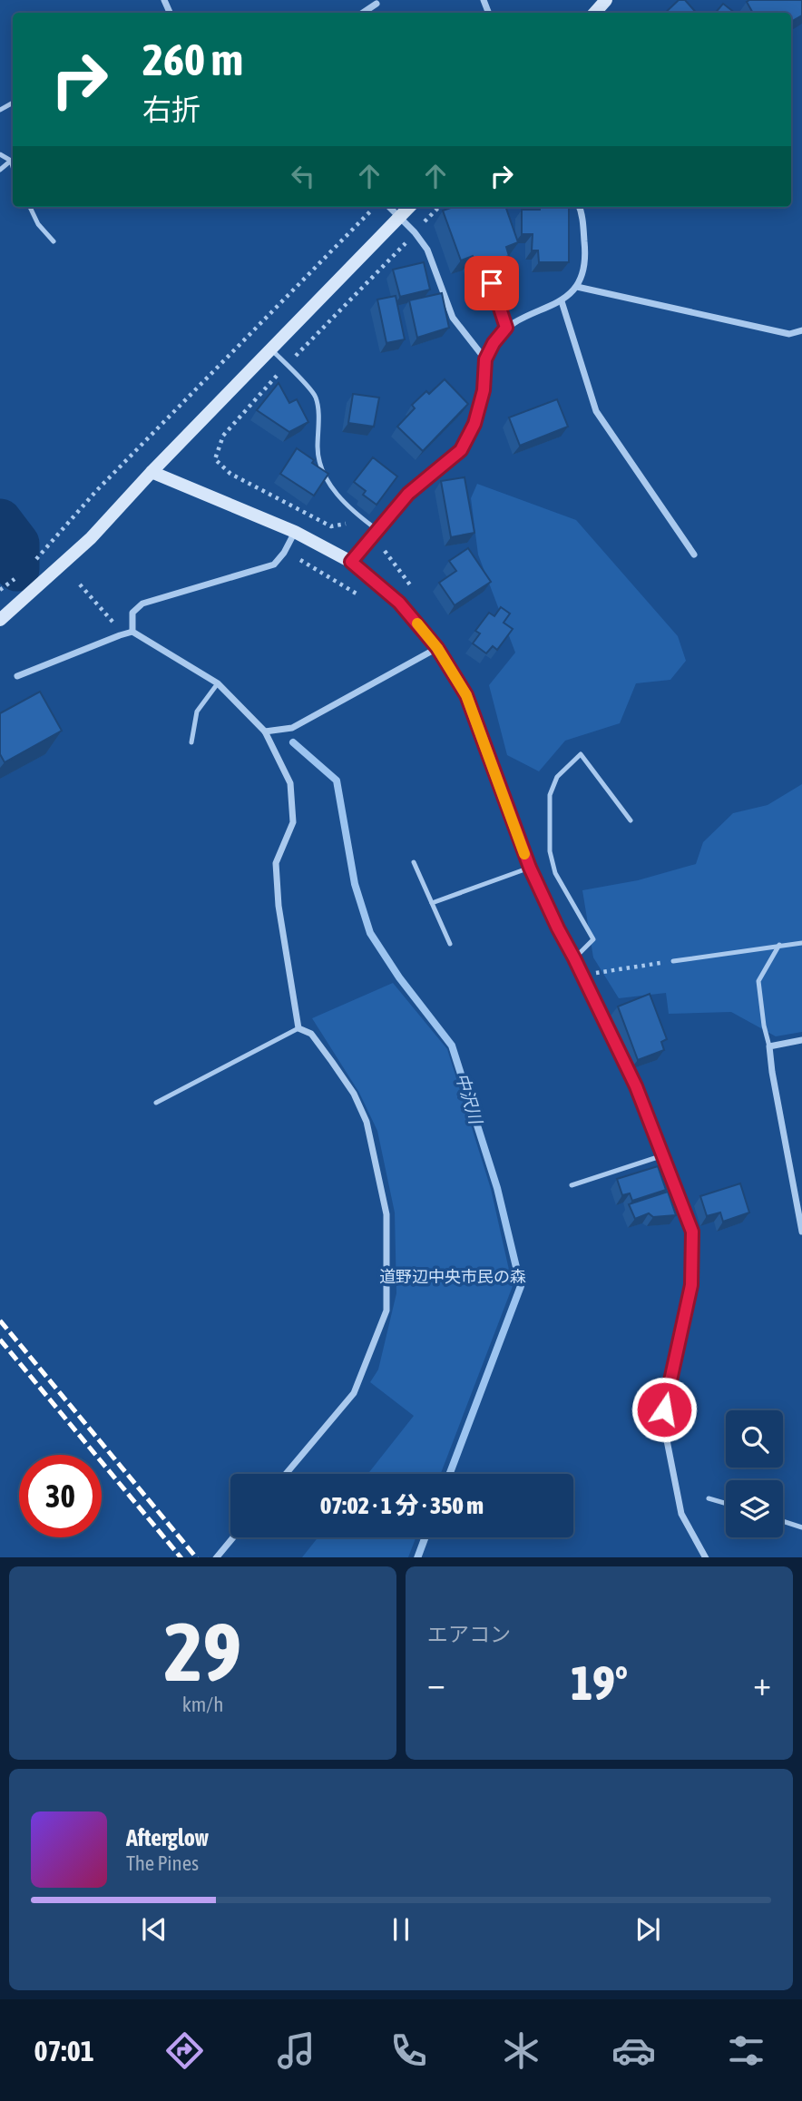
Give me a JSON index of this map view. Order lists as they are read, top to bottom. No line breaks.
{"water":["中沢川"],"parks":["道野辺中央市民の森"],"page":{"turn":["260 m","右折"],"limit":"30","trip":"07:02 · 1 分 · 350 m","tile":[["29","km/h"],"エアコン"],"heat":["−","19°","+"],"song":["Afterglow","The Pines"],"tabs":"07:01"}}
